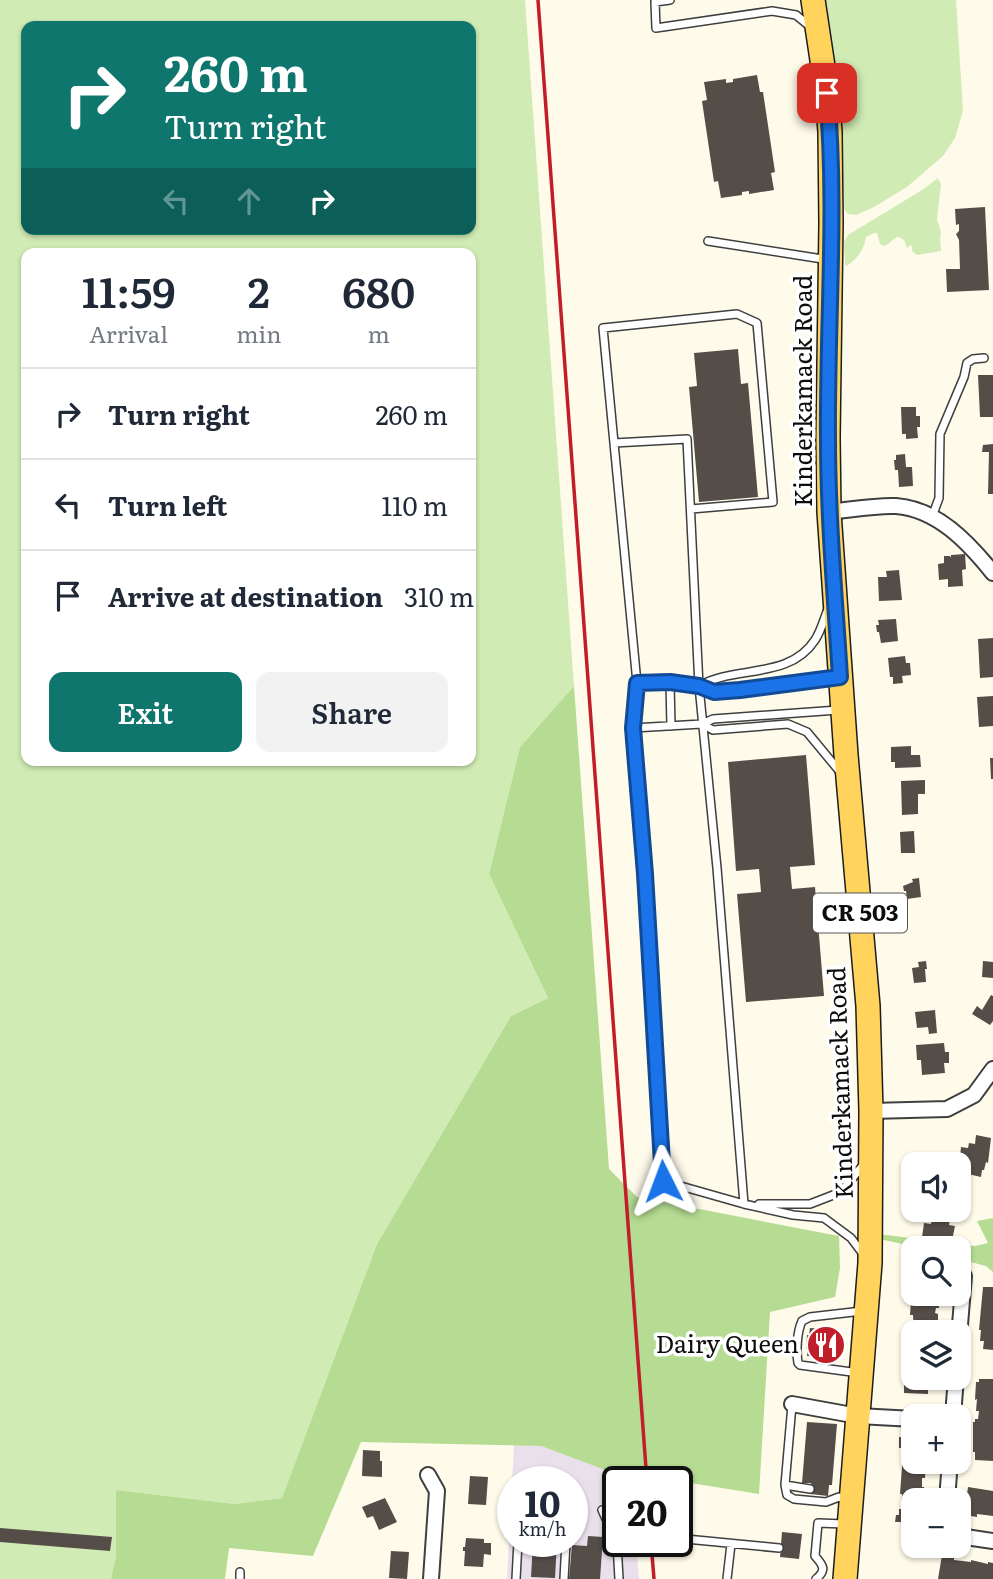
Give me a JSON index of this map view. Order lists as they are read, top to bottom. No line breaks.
{"streets":{"main road":["Kinderkamack Road","CR 503"]},"places":{"restaurant":["Dairy Queen"]},"page":{"turn":["260 m","Turn right"],"eta":["11:59","Arrival","2","min","680","m"],"list":[{"name":"Turn right","value":"260 m"},{"name":"Turn left","value":"110 m"},{"name":"Arrive at destination","value":"310 m"}],"buttons":["Exit","Share"],"map_buttons":["+","−"],"speed":"10 km/h","limit":"20"}}
